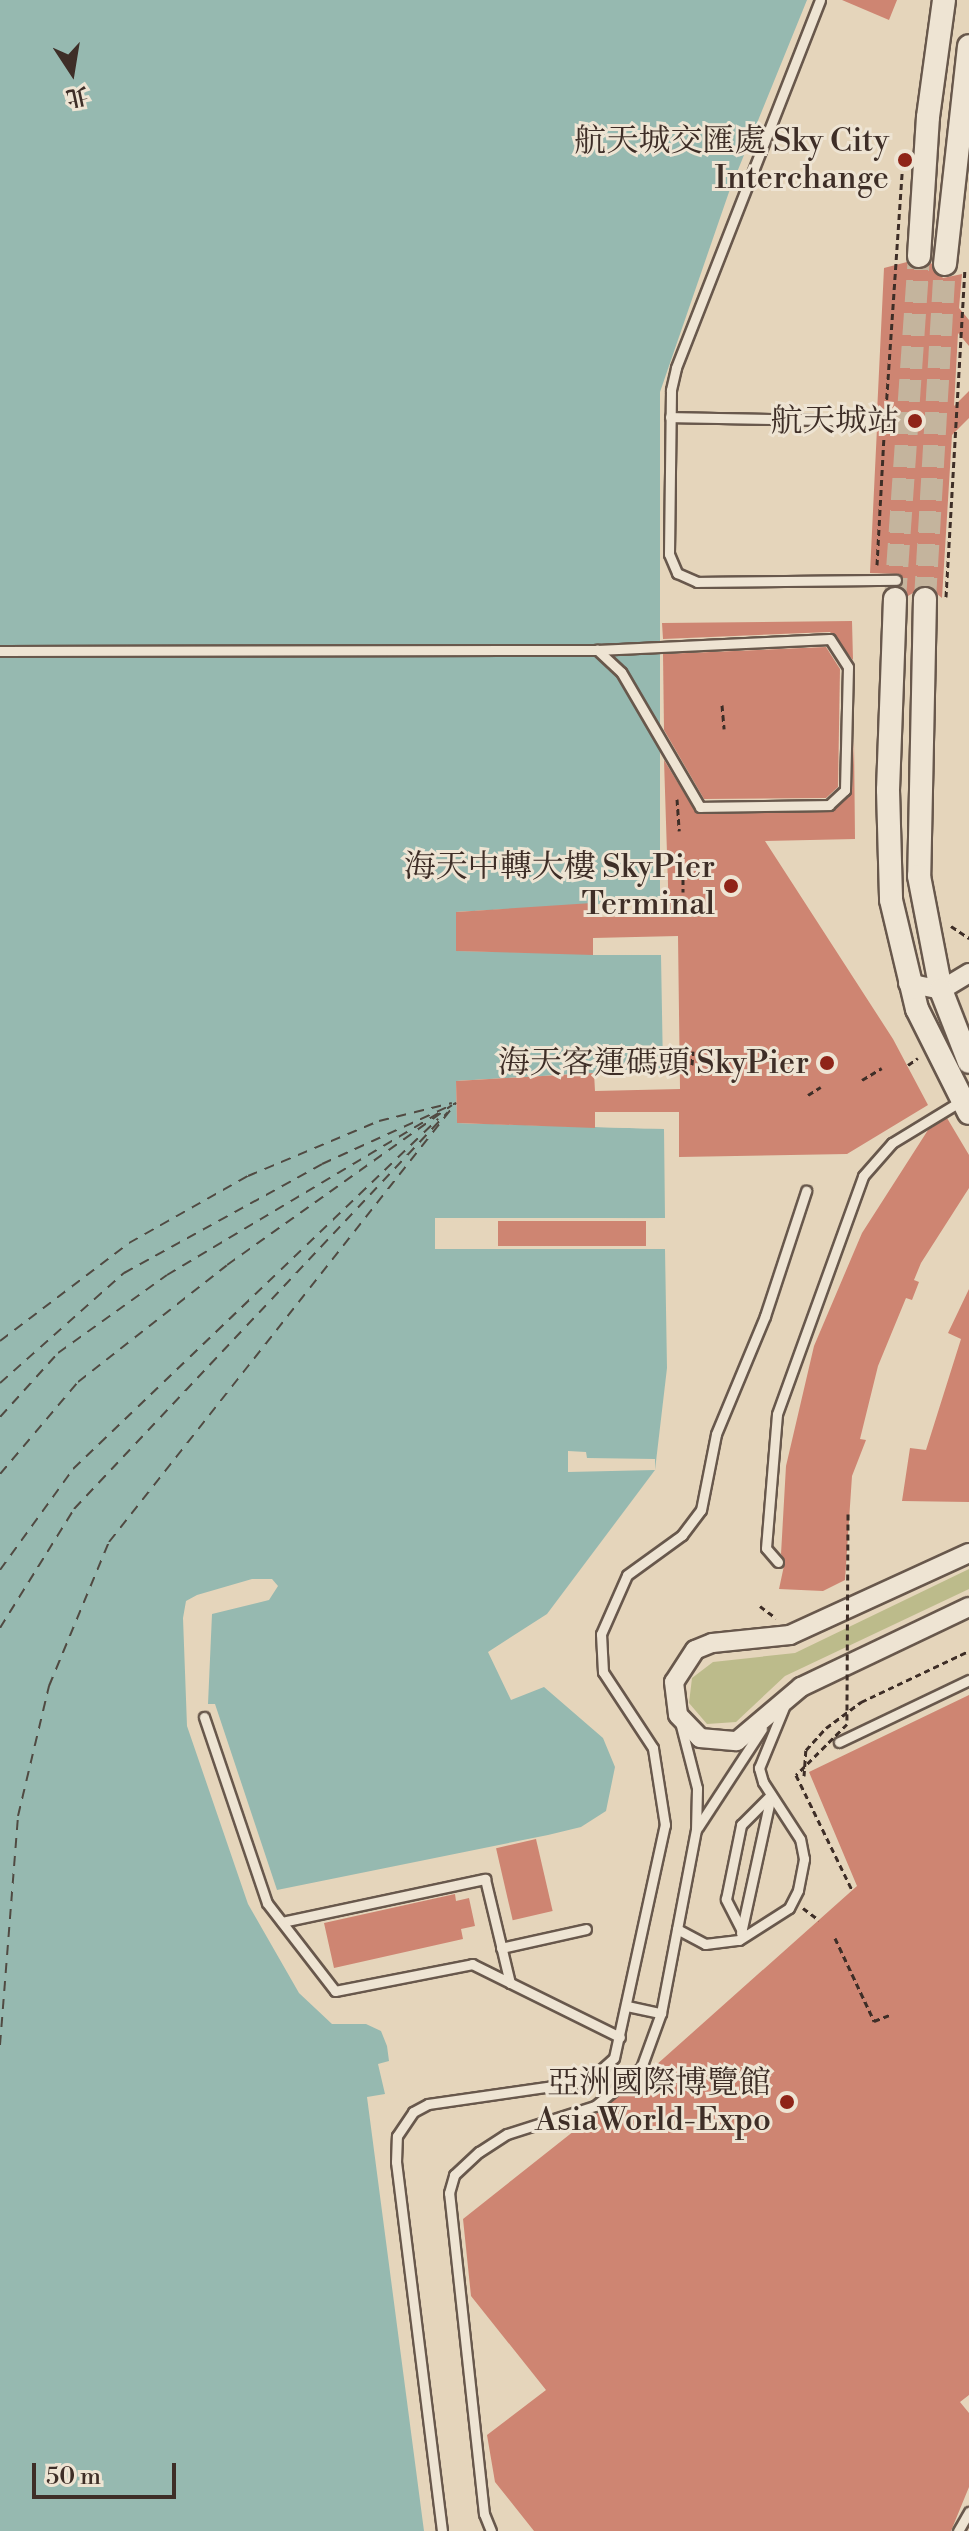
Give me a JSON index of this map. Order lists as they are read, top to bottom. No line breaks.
{"places":["航天城交匯處 Sky City Interchange","航天城站","海天中轉大樓 SkyPier Terminal","海天客運碼頭 SkyPier","亞洲國際博覽館 AsiaWorld-Expo"],"scale_bar":"50 m","north":"bottom"}
